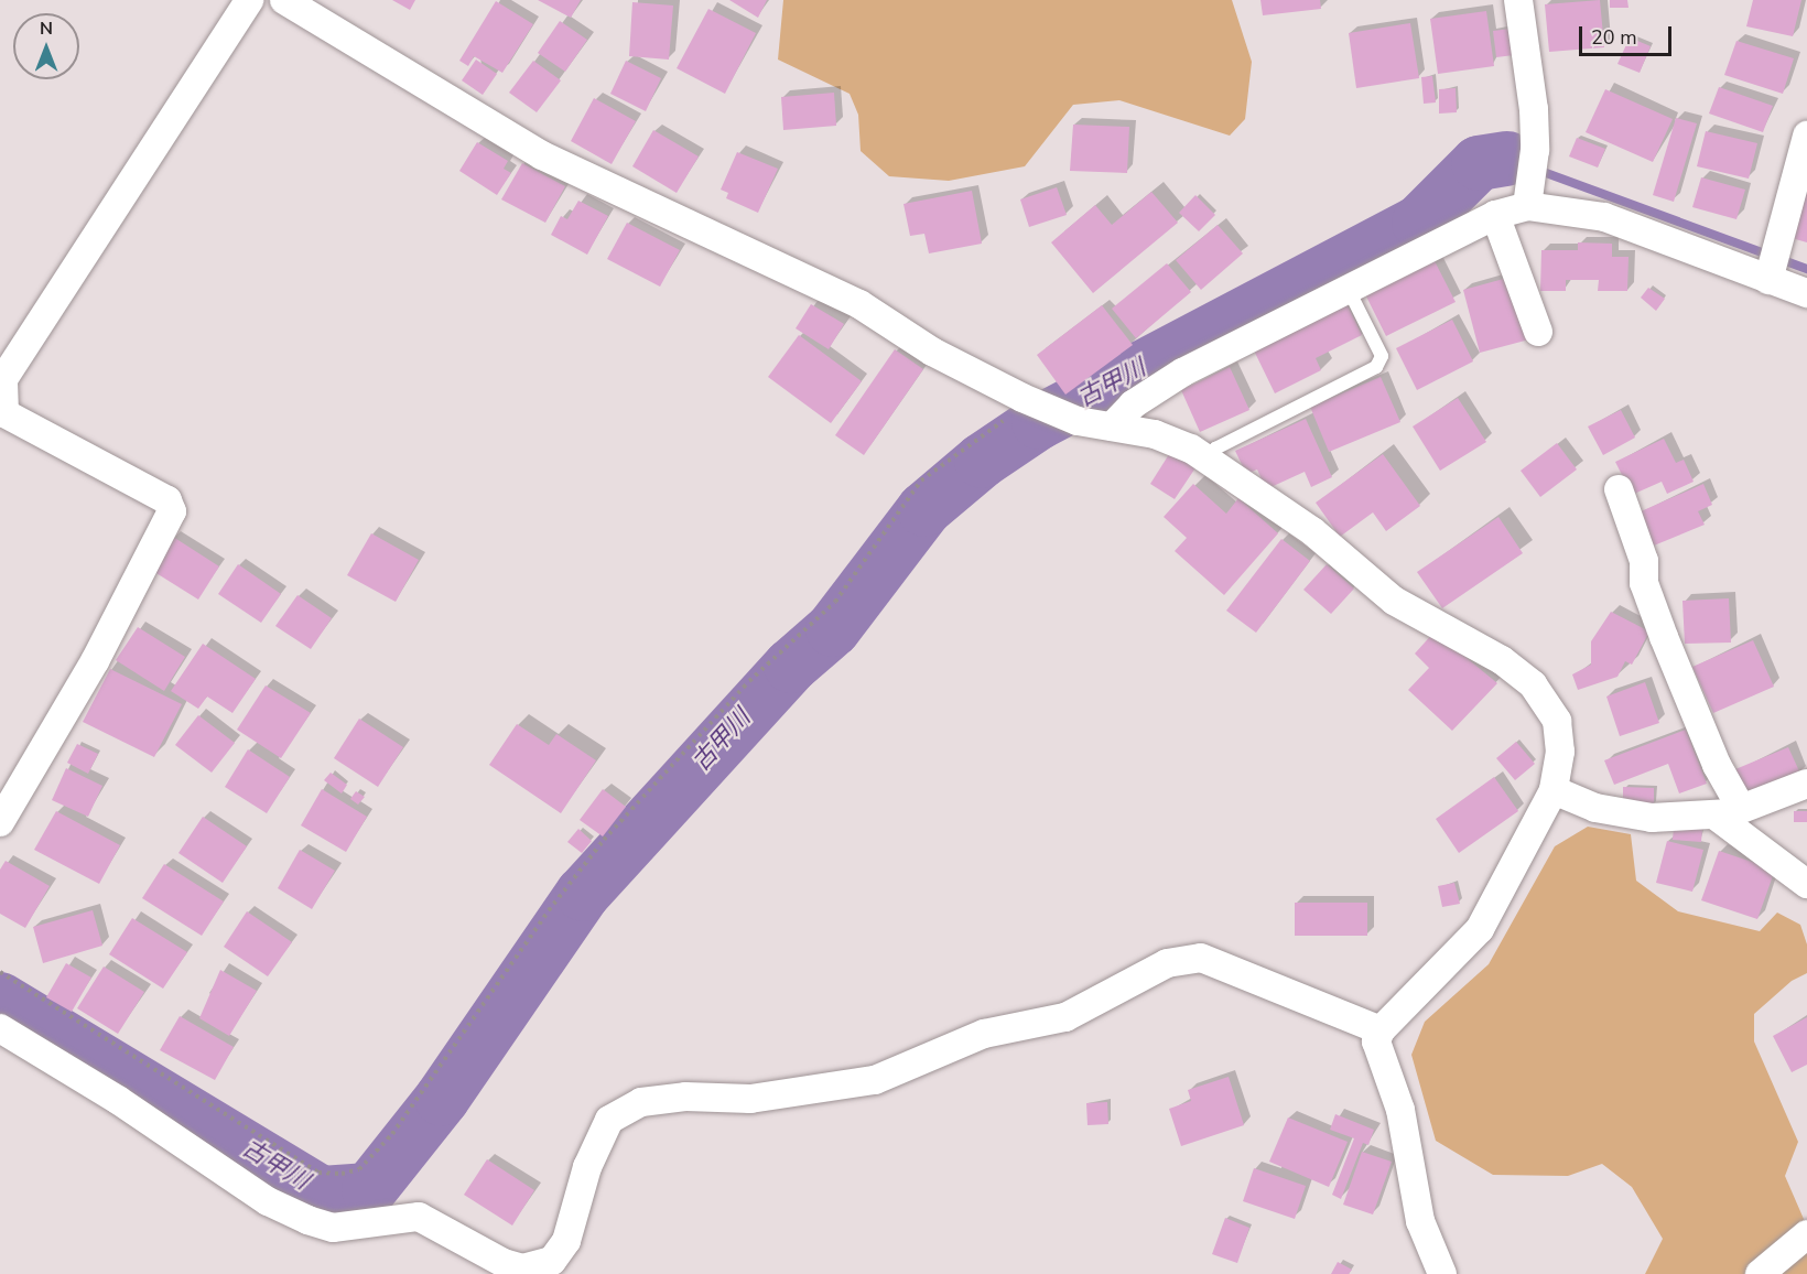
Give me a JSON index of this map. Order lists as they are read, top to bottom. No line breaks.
{"water":["古甲川"],"scale_bar":"20 m","north":"top"}
